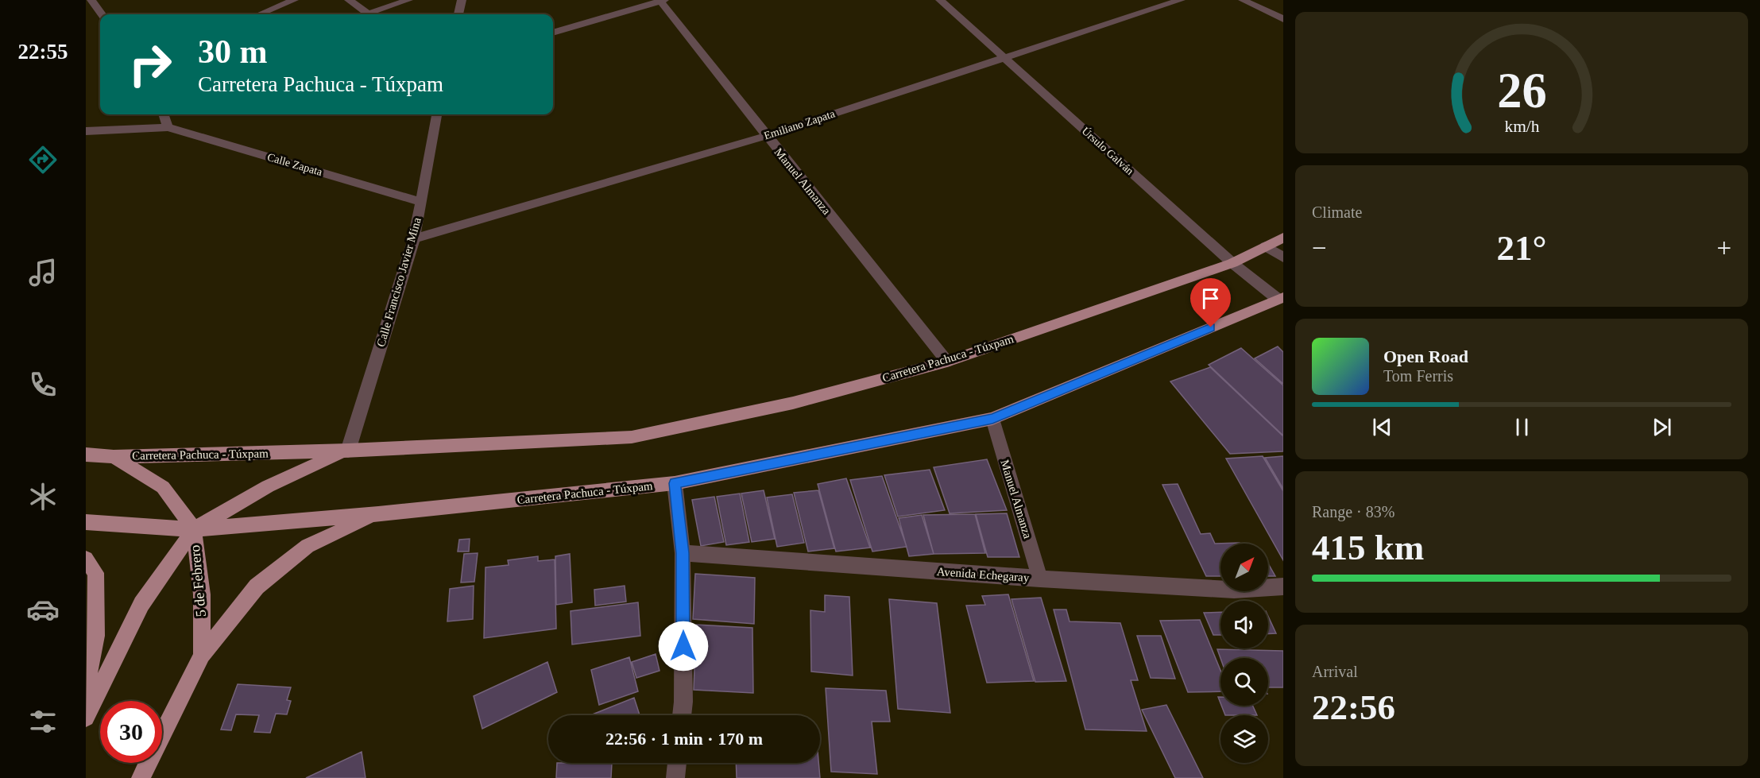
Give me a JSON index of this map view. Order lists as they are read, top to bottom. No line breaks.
{"streets":{"main road":["Carretera Pachuca - Túxpam","5 de Febrero"],"street":["Emiliano Zapata","Úrsulo Galván","Calle Zapata","Manuel Almanza","Calle Francisco Javier Mina","Avenida Echegaray"]},"crossings":[["Emiliano Zapata","Úrsulo Galván"],["Emiliano Zapata","Manuel Almanza"],["Emiliano Zapata","Calle Francisco Javier Mina"],["Úrsulo Galván","Carretera Pachuca - Túxpam"],["Calle Zapata","Calle Francisco Javier Mina"],["Manuel Almanza","Carretera Pachuca - Túxpam"],["Manuel Almanza","Avenida Echegaray"],["Calle Francisco Javier Mina","Carretera Pachuca - Túxpam"],["Carretera Pachuca - Túxpam","5 de Febrero"]],"north":"top right","page":{"tabs":"22:55","turn":["30 m","Carretera Pachuca - Túxpam"],"tile":["Climate",["Range · 83%","415 km"],["Arrival","22:56"]],"heat":["−","21°","+"],"song":["Open Road","Tom Ferris"],"limit":"30","trip":"22:56 · 1 min · 170 m","gauge":["26","km/h"]}}
